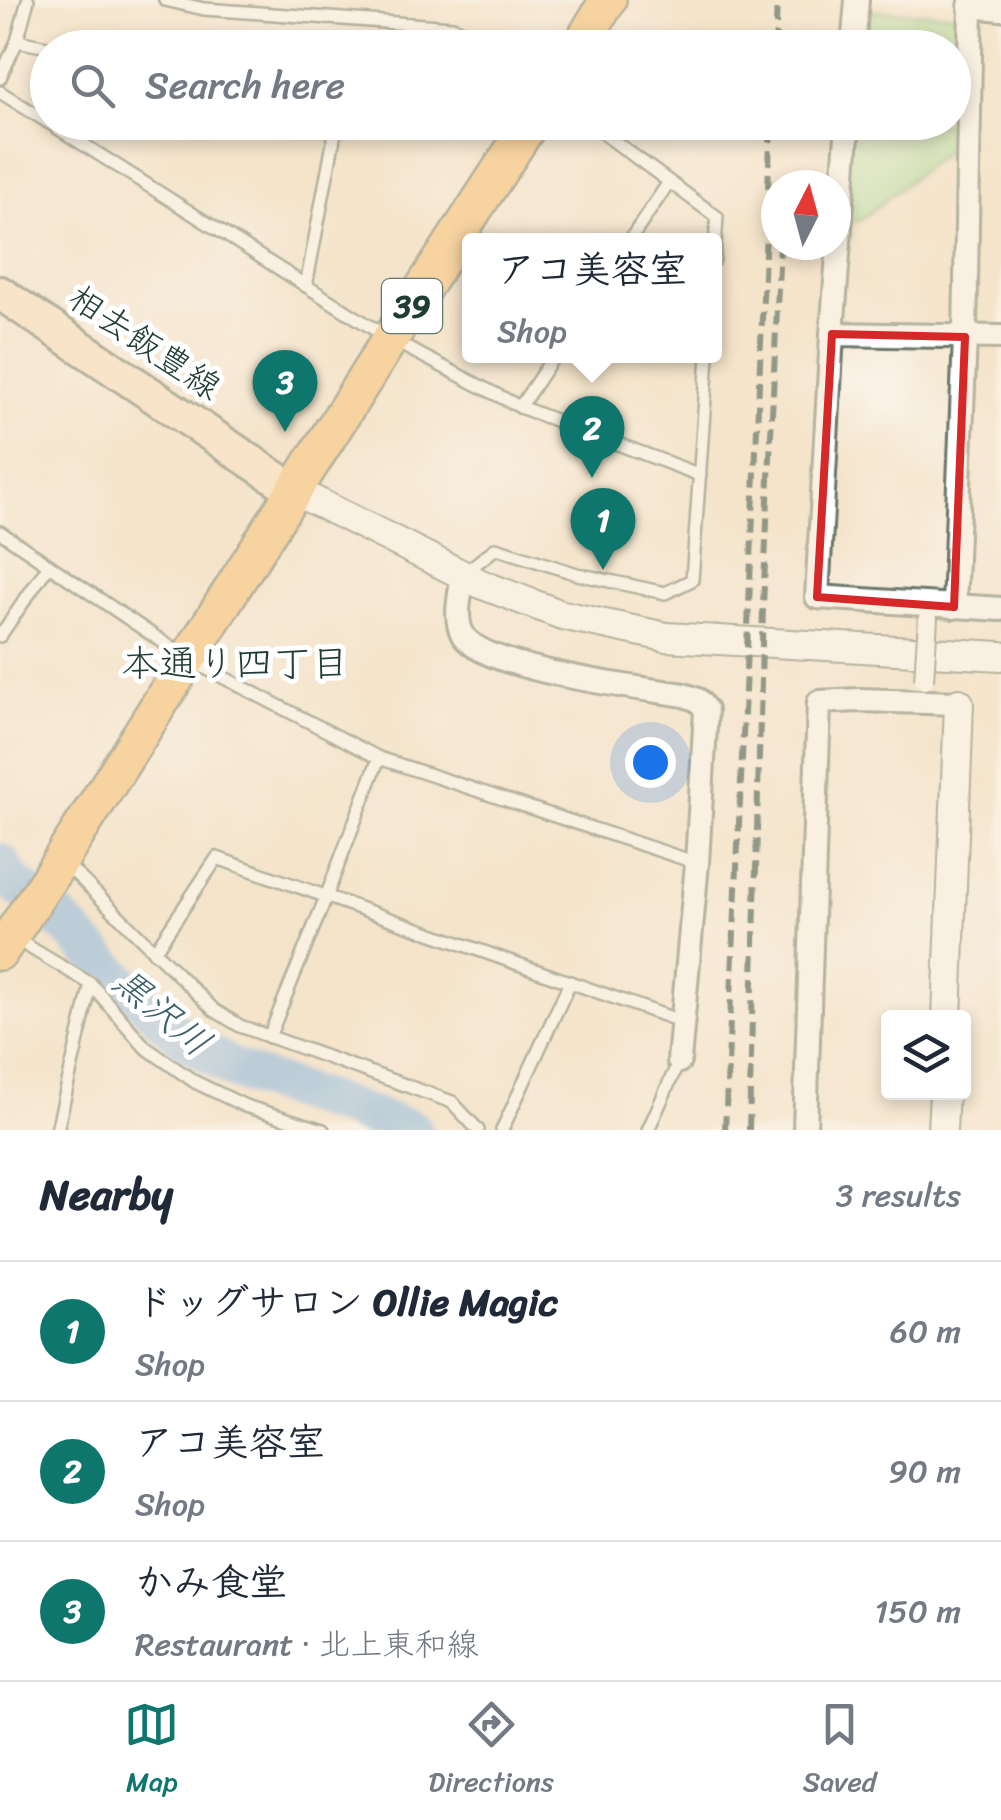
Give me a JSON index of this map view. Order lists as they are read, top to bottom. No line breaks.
{"streets":{"main road":["39","相去飯豊線"]},"crossings":[["39","相去飯豊線"]],"districts":["本通り四丁目"],"water":["黒沢川"],"north":"top","page":{"search":"Search here","popup":["アコ美容室","Shop"],"pins":["3","2","1"],"heading":["Nearby","3 results"],"list":[{"mark":"1","name":"ドッグサロン Ollie Magic","note":"Shop","value":"60 m"},{"mark":"2","name":"アコ美容室","note":"Shop","value":"90 m"},{"mark":"3","name":"かみ食堂","note":"Restaurant · 北上東和線","value":"150 m"}],"nav":["Map","Directions","Saved"]}}
